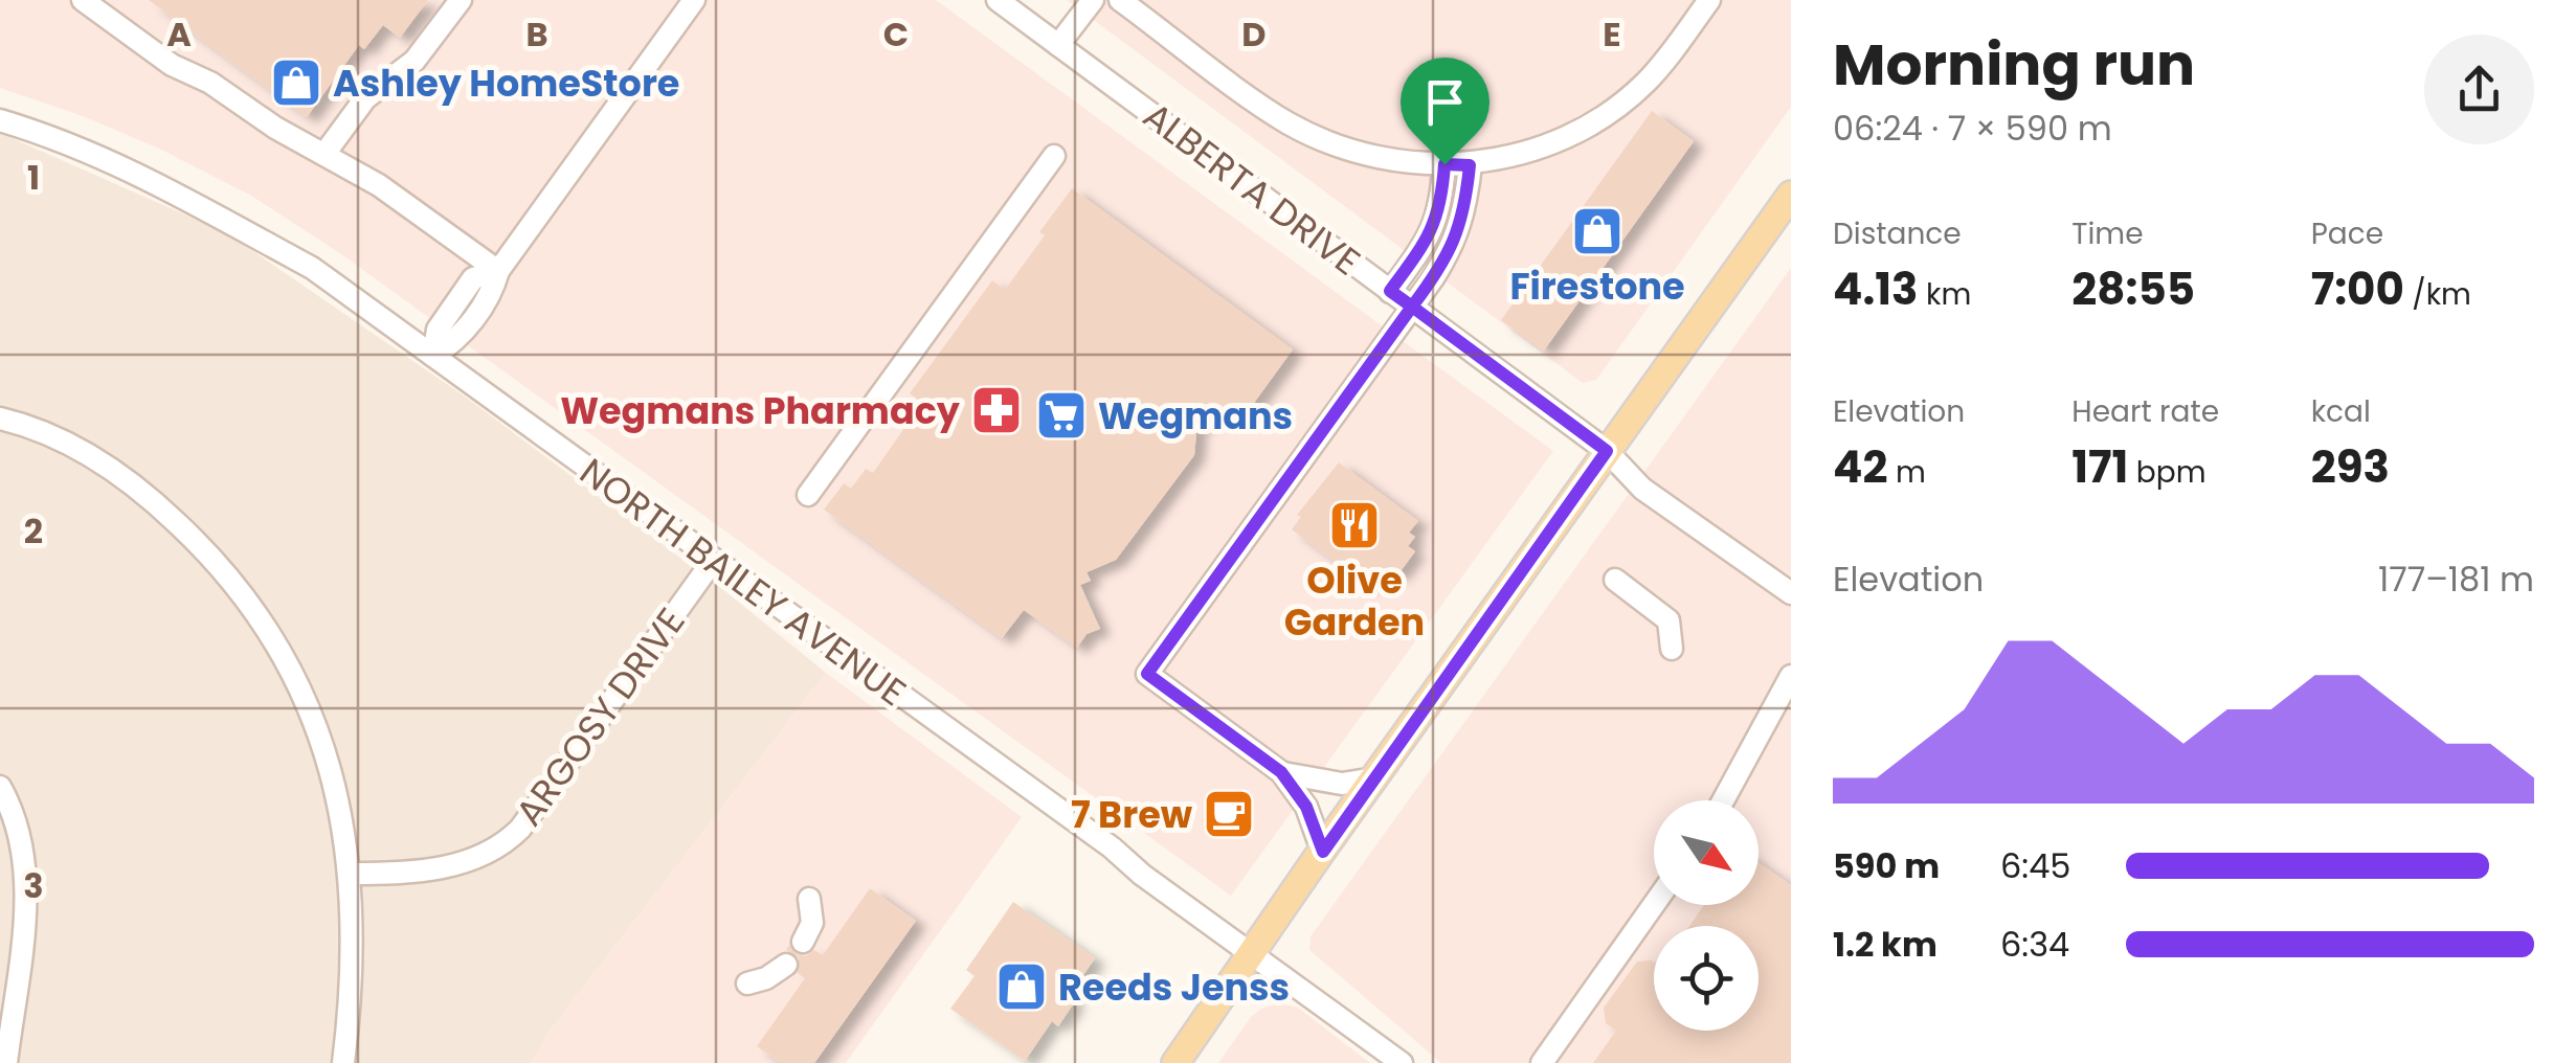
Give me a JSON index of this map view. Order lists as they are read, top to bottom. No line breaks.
{"streets":{"street":["ALBERTA DRIVE","NORTH BAILEY AVENUE","ARGOSY DRIVE"]},"crossings":[["NORTH BAILEY AVENUE","ARGOSY DRIVE"]],"places":{"shop":["Ashley HomeStore","Firestone","Reeds Jenss"],"pharmacy":["Wegmans Pharmacy"],"supermarket":["Wegmans"],"restaurant":["Olive Garden"],"cafe":["7 Brew"]},"north":"bottom right","page":{"heading":["Morning run","06:24 · 7 × 590 m"],"stats":[["Distance","4.13 km"],["Time","28:55"],["Pace","7:00 /km"],["Elevation","42 m"],["Heart rate","171 bpm"],["kcal","293"]],"chart":["Elevation","177–181 m"],"list":[{"name":"590 m","note":"6:45"},{"name":"1.2 km","note":"6:34"}]},"grid":{"columns":["A","B","C","D","E"],"rows":["1","2","3"]}}
